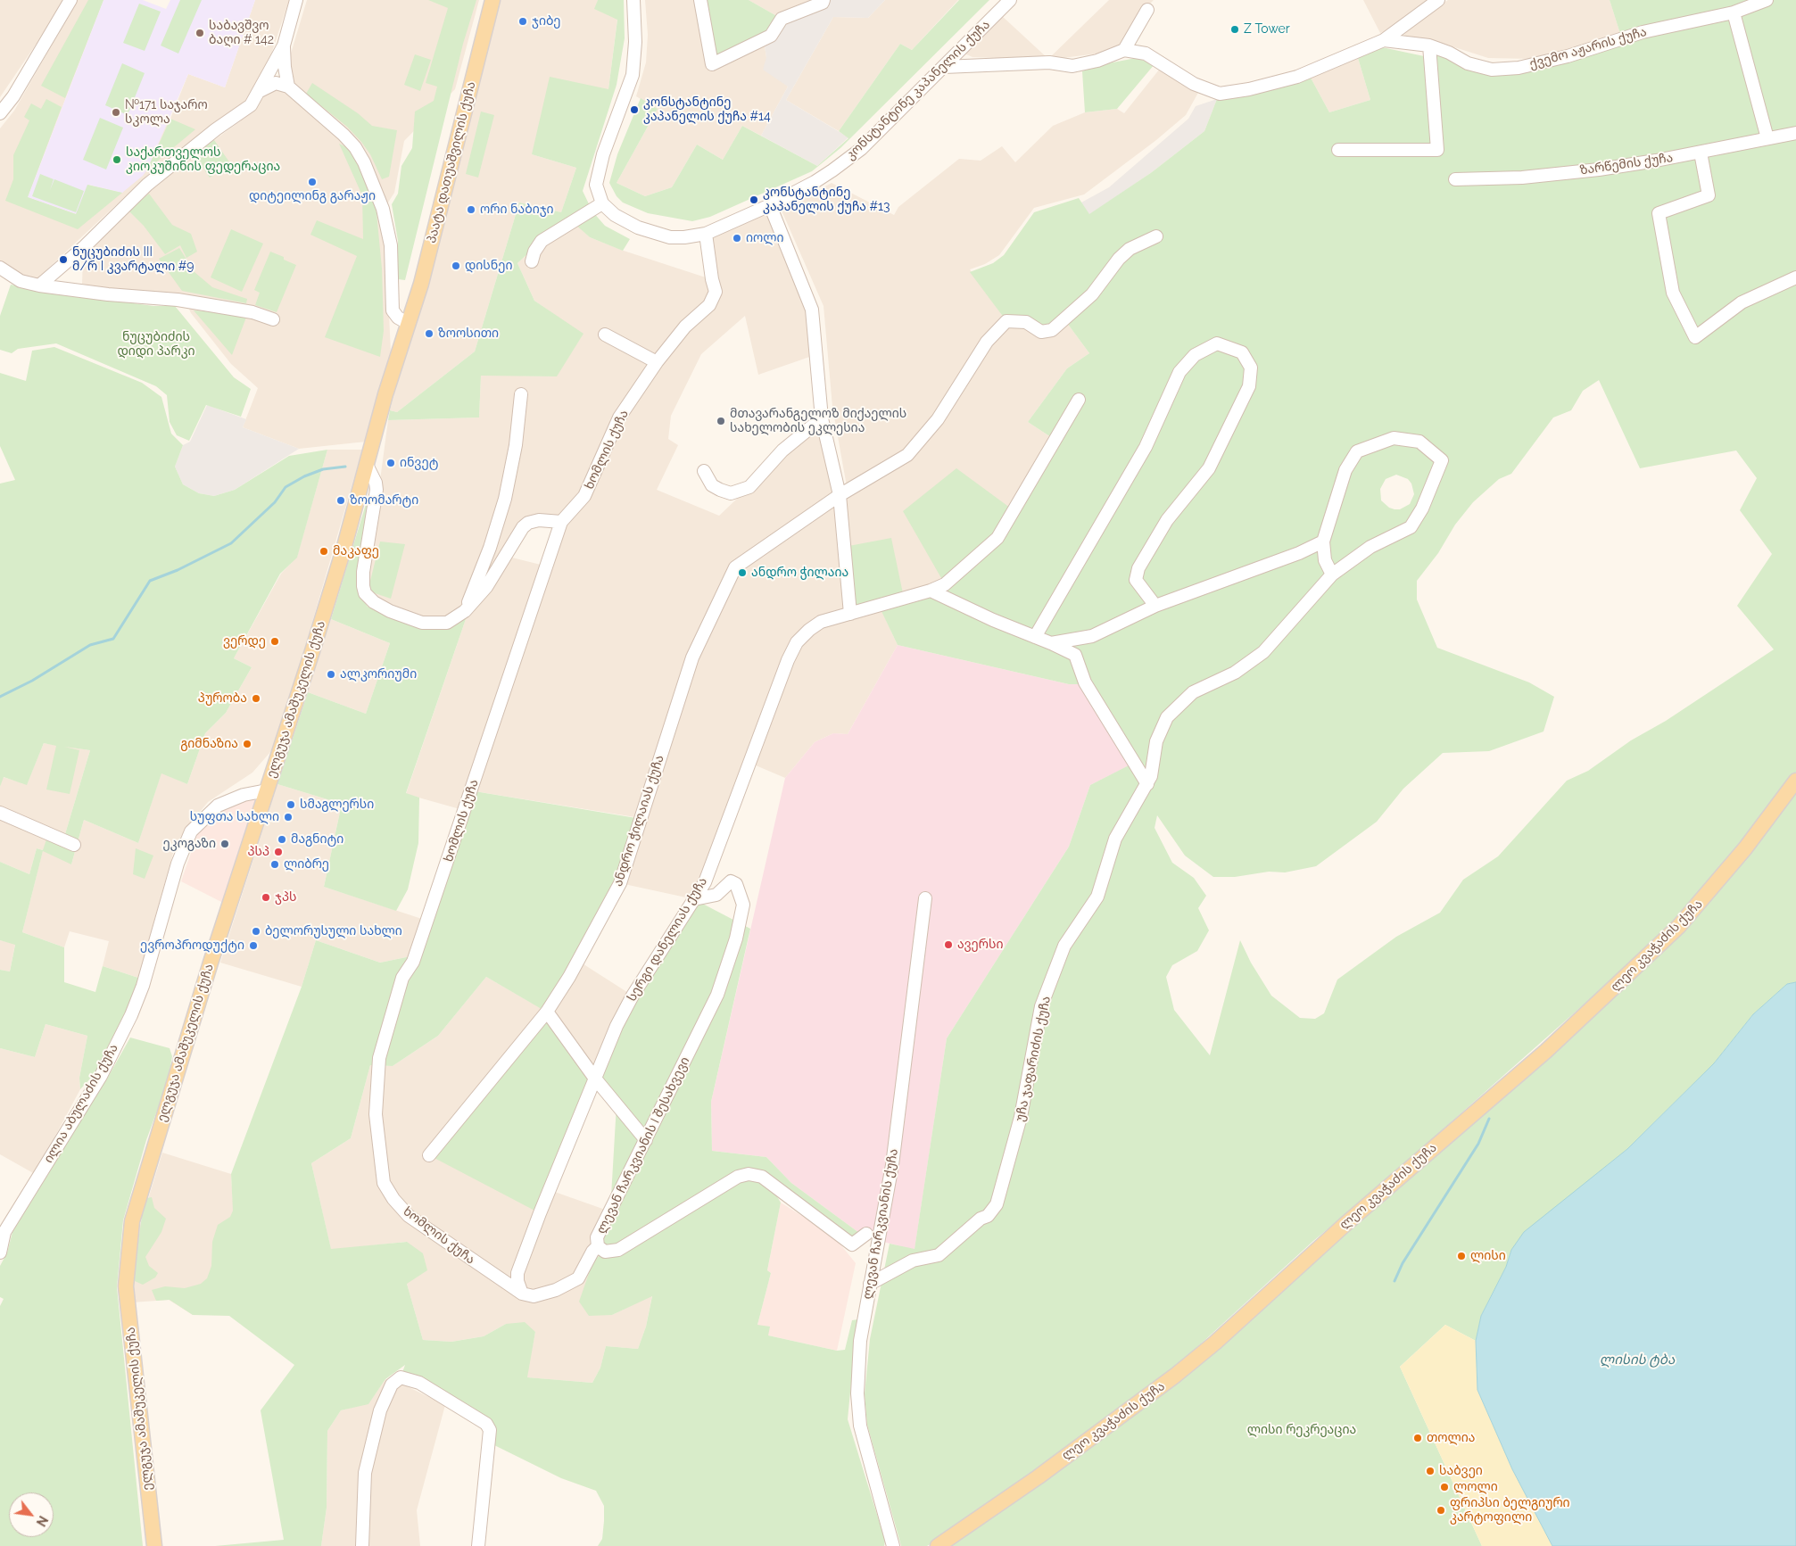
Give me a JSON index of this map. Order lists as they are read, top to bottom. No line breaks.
{"streets":{"main road":["პაატა დათუაშვილის ქუჩა","ელგუჯა ამაშუკელის ქუჩა","ლეო კვაჭაძის ქუჩა"],"street":["ქვემო აჟარის ქუჩა","კონსტანტინე კაპანელის ქუჩა","ზარწემის ქუჩა","ხომლის ქუჩა","ანდრო ჭილაიას ქუჩა","სერგი დანელიას ქუჩა","უჩა ჯაფარიძის ქუჩა","ილია აბულაძის ქუჩა","ლევან ჩარკვიანის I შესახვევი","ლევან ჩარკვიანის ქუჩა"]},"crossings":[["კონსტანტინე კაპანელის ქუჩა","ხომლის ქუჩა"],["პაატა დათუაშვილის ქუჩა","ელგუჯა ამაშუკელის ქუჩა"],["ხომლის ქუჩა","სერგი დანელიას ქუჩა"],["ელგუჯა ამაშუკელის ქუჩა","ილია აბულაძის ქუჩა"],["სერგი დანელიას ქუჩა","ლევან ჩარკვიანის I შესახვევი"],["უჩა ჯაფარიძის ქუჩა","ლევან ჩარკვიანის ქუჩა"]],"water":["ლისის ტბა"],"parks":["ნუცუბიძის დიდი პარკი","ლისი რეკრეაცია"],"places":["ჯიბე","Z Tower","საბავშვო ბაღი # 142","კონსტანტინე კაპანელის ქუჩა #14","№171 საჯარო სკოლა","საქართველოს კიოკუშინის ფედერაცია","დიტეილინგ გარაჟი","კონსტანტინე კაპანელის ქუჩა #13","ორი ნაბიჯი","იოლი","ნუცუბიძის III მ/რ I კვარტალი #9","დისნეი","ზოოსითი","მთავარანგელოზ მიქაელის სახელობის ეკლესია","ინვეტ","ზოომარტი","მაკაფე","ანდრო ჭილაია","ვერდე","ალკორიუმი","პურობა","გიმნაზია","სმაგლერსი","სუფთა სახლი","მაგნიტი","ეკოგაზი","პსპ","ლიბრე","ჯპს","ბელორუსული სახლი","ავერსი","ევროპროდუქტი","ლისი","თოლია","საბვეი","ლოლი","ფრიპსი ბელგიური კარტოფილი"],"north":"bottom right"}
